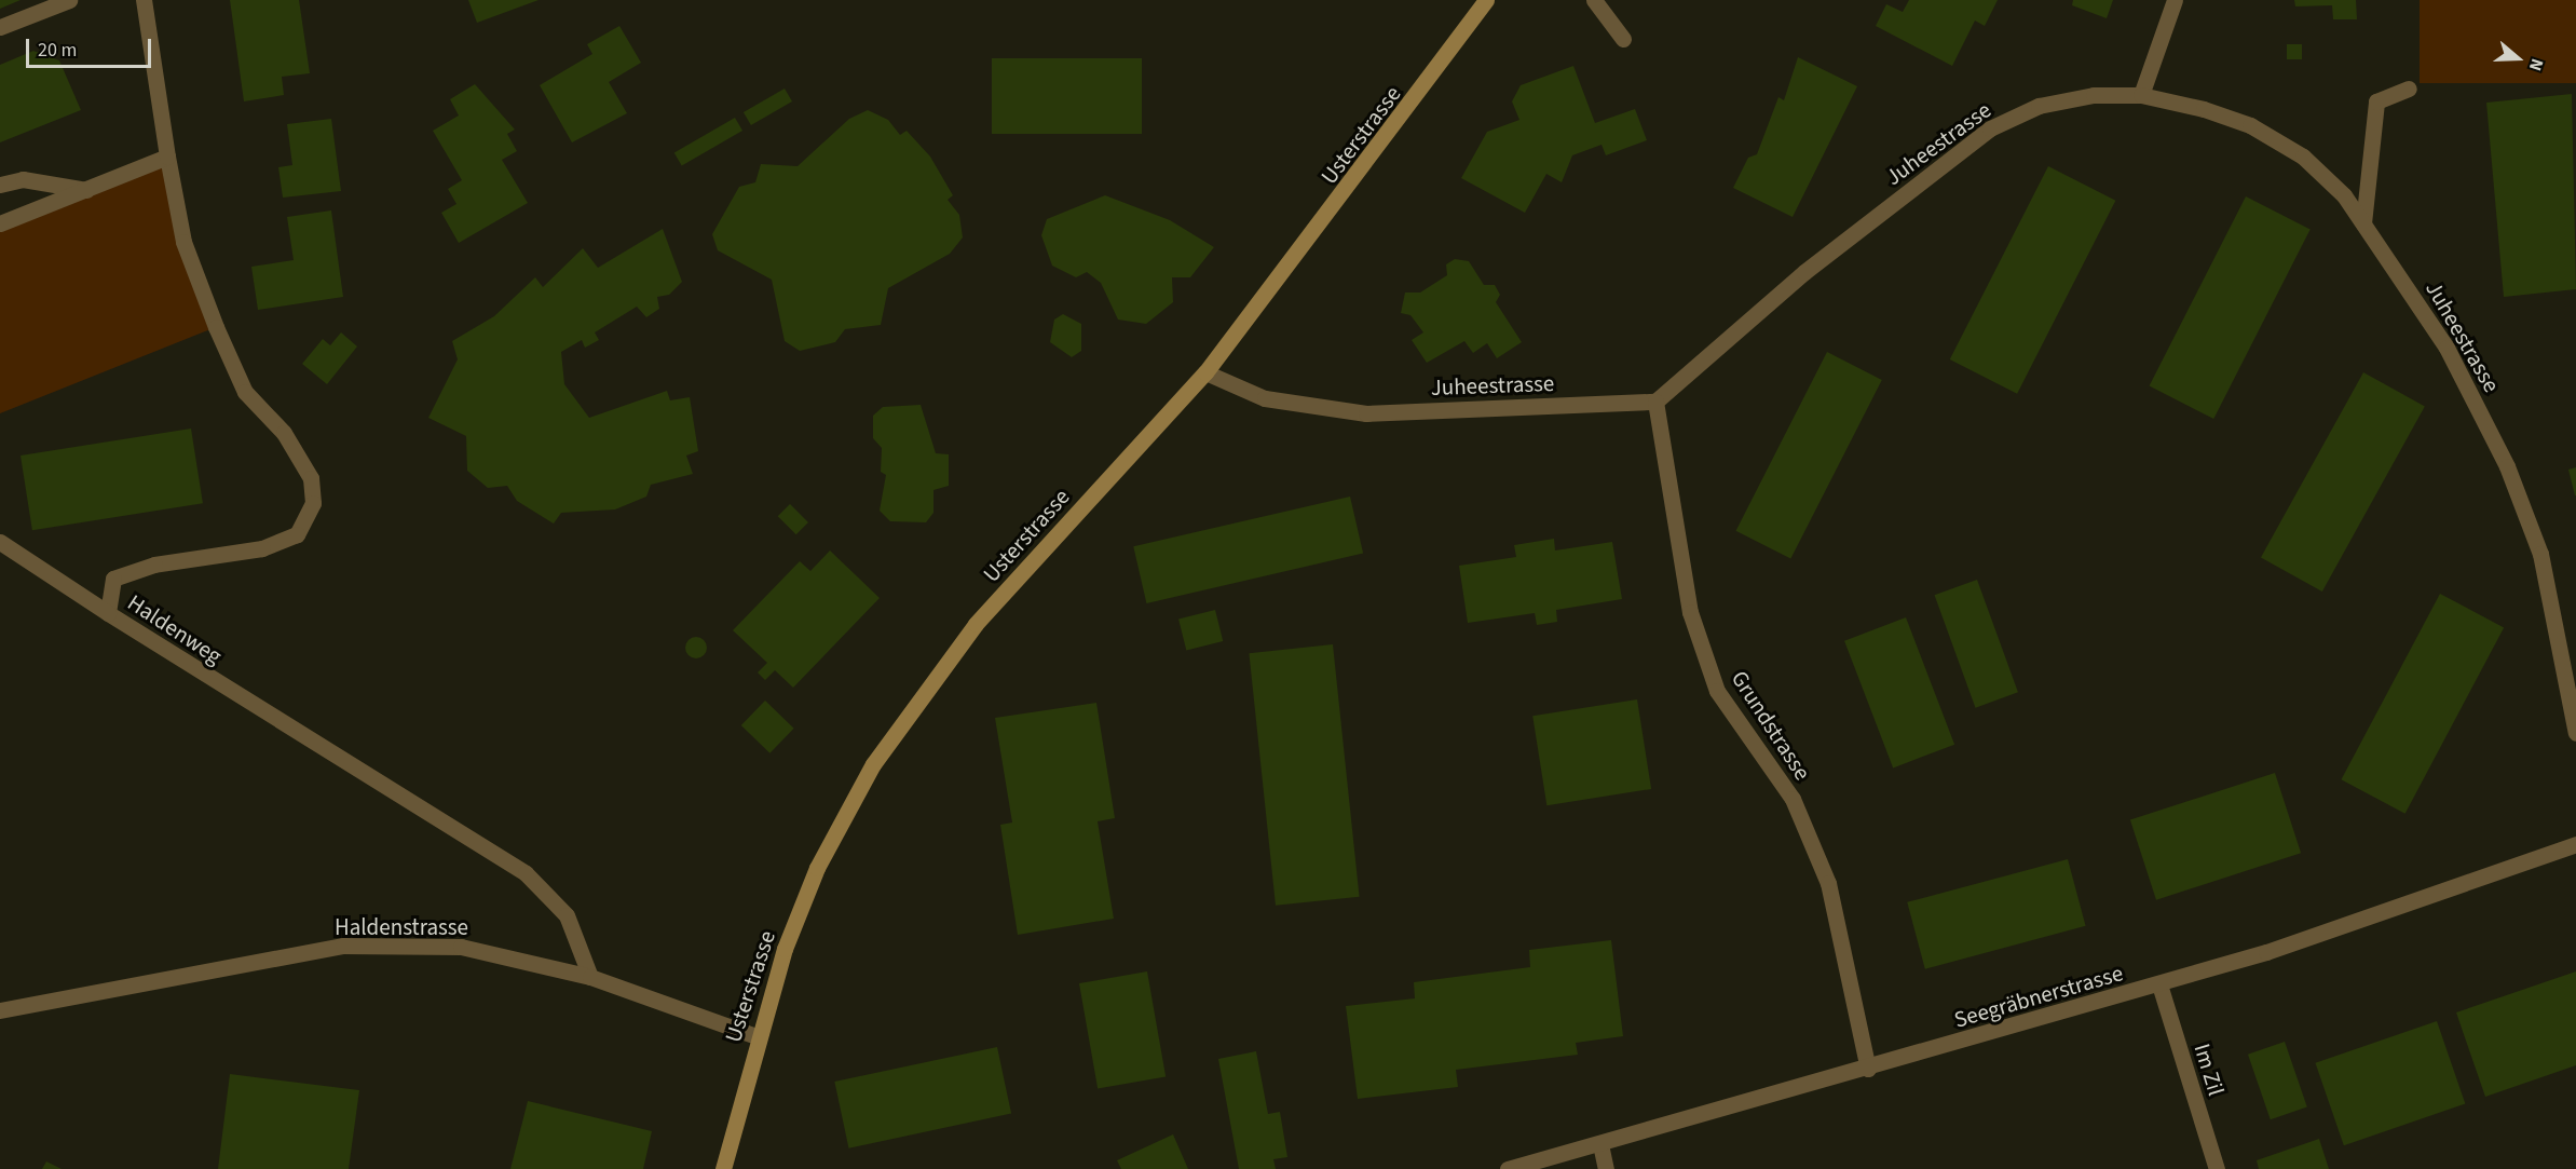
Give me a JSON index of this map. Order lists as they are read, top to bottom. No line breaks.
{"streets":{"main road":["Usterstrasse"],"street":["Juheestrasse","Haldenweg","Grundstrasse","Haldenstrasse","Seegräbnerstrasse","Im Zil"]},"crossings":[["Usterstrasse","Juheestrasse"],["Usterstrasse","Haldenstrasse"],["Juheestrasse","Grundstrasse"],["Haldenweg","Haldenstrasse"],["Grundstrasse","Seegräbnerstrasse"],["Seegräbnerstrasse","Im Zil"]],"scale_bar":"20 m","north":"right"}
